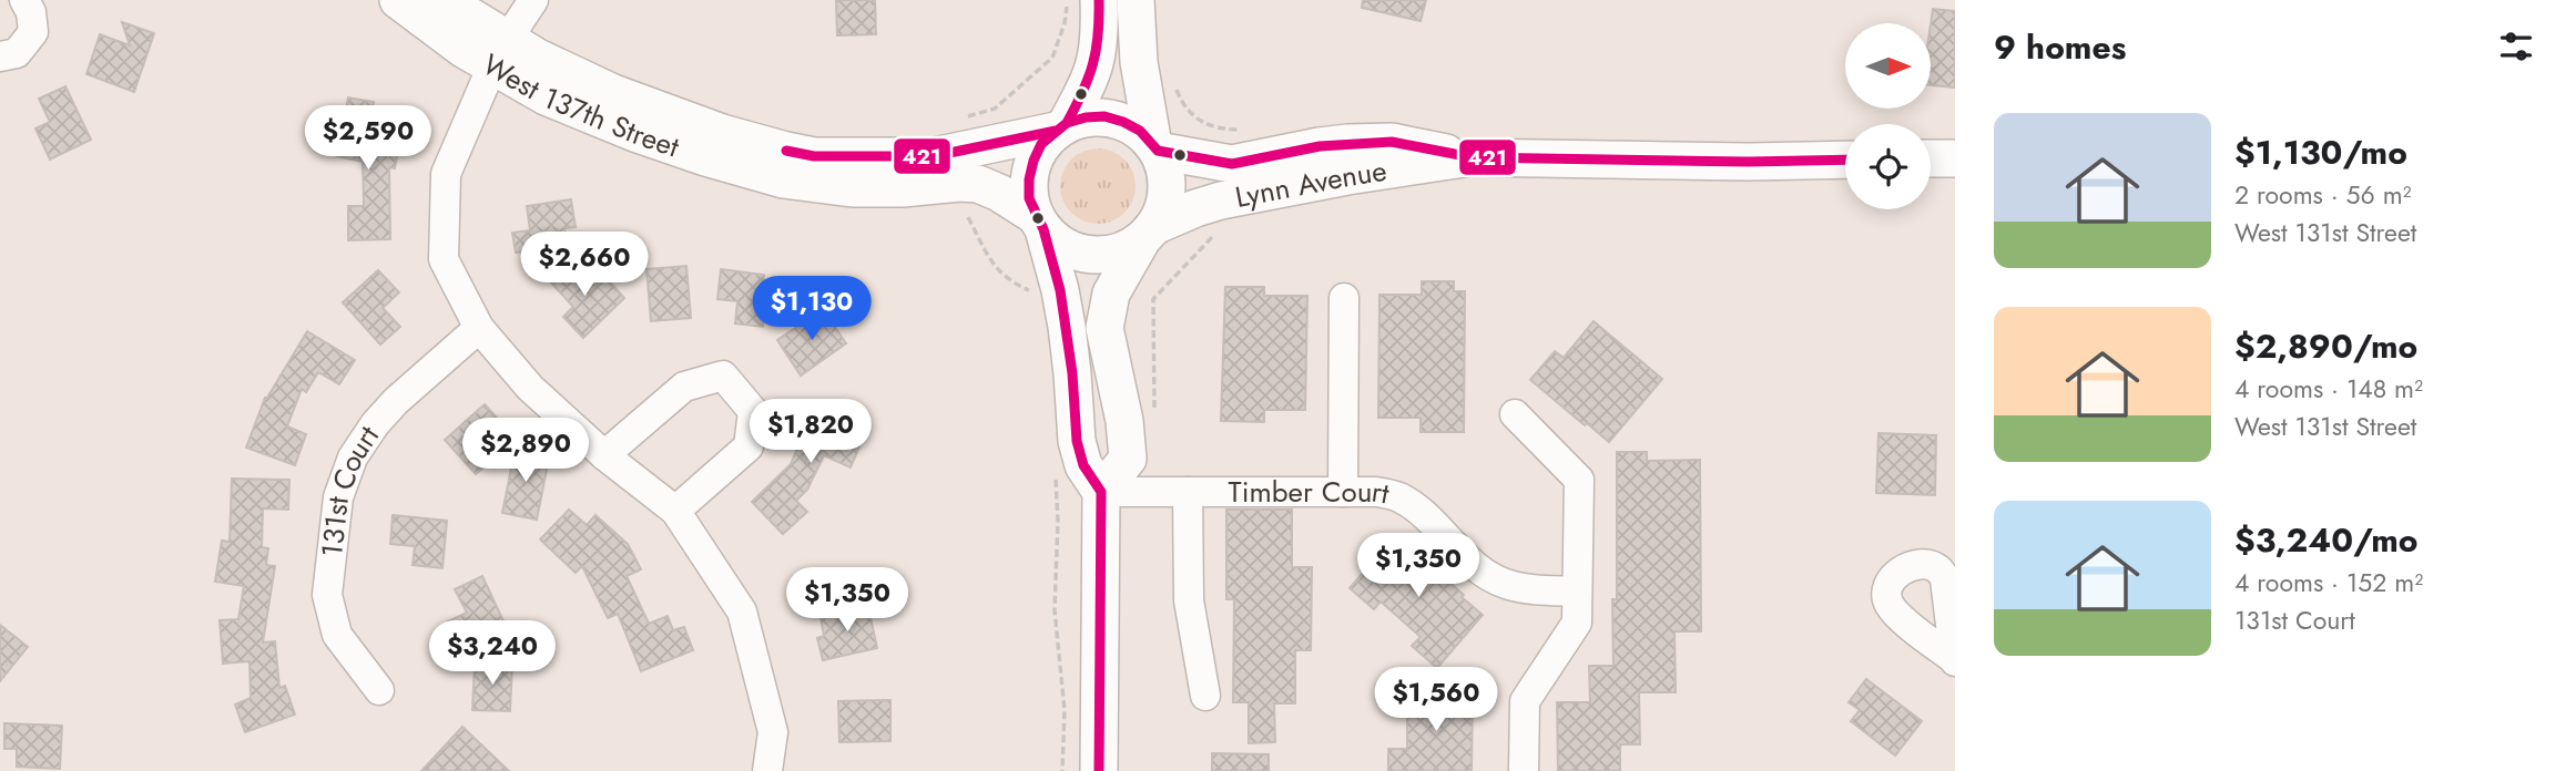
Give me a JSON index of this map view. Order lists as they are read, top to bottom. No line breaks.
{"streets":{"main road":["West 137th Street","Lynn Avenue"],"street":["131st Court","Timber Court"]},"lines":["transit line 421"],"north":"right","page":{"heading":"9 homes","list":[{"name":"$1,130/mo","note":"2 rooms · 56 m² · West 131st Street"},{"name":"$2,890/mo","note":"4 rooms · 148 m² · West 131st Street"},{"name":"$3,240/mo","note":"4 rooms · 152 m² · 131st Court"}],"price":["$2,590","$2,660","$1,130","$1,820","$2,890","$1,350","$1,350","$3,240","$1,560"]}}
